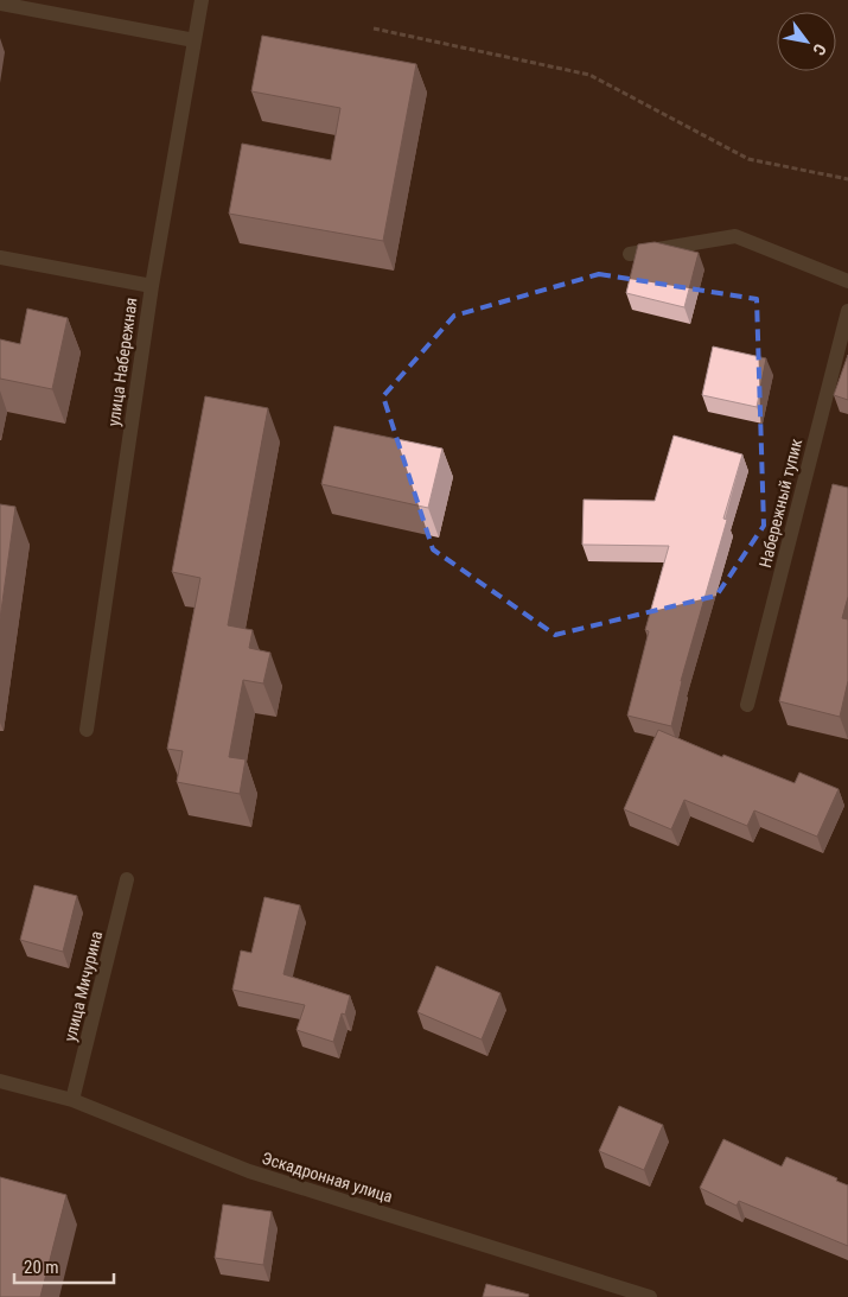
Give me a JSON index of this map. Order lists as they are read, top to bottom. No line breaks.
{"streets":{"street":["улица Набережная","Набережный тупик","улица Мичурина","Эскадронная улица"]},"crossings":[["улица Мичурина","Эскадронная улица"]],"scale_bar":"20 m","north":"bottom right"}
